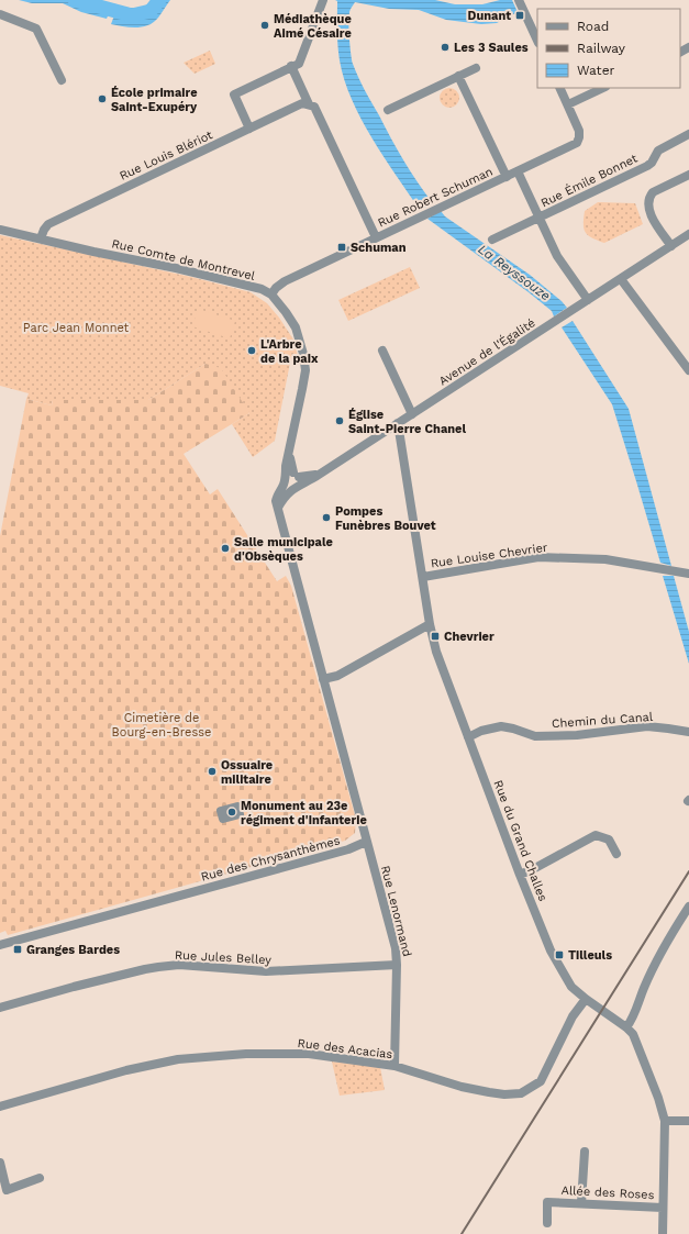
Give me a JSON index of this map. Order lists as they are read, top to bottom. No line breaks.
{"streets":{"street":["Rue Louis Blériot","Rue Émile Bonnet","Rue Robert Schuman","Rue Comte de Montrevel","Avenue de l'Égalité","Rue Louise Chevrier","Chemin du Canal","Rue du Grand Challes","Rue des Chrysanthèmes","Rue Lenormand","Rue Jules Belley","Rue des Acacias","Allée des Roses"]},"crossings":[["Rue Louis Blériot","Rue Comte de Montrevel"],["Rue Robert Schuman","Rue Comte de Montrevel"],["Rue Comte de Montrevel","Avenue de l'Égalité"],["Avenue de l'Égalité","Rue du Grand Challes"],["Rue Louise Chevrier","Rue du Grand Challes"],["Chemin du Canal","Rue du Grand Challes"],["Rue du Grand Challes","Rue des Acacias"],["Rue du Grand Challes","Allée des Roses"],["Rue des Chrysanthèmes","Rue Lenormand"],["Rue Lenormand","Rue Jules Belley"],["Rue Lenormand","Rue des Acacias"]],"water":["La Reyssouze"],"parks":["Parc Jean Monnet","Cimetière de Bourg-en-Bresse"],"places":{"transit":["Dunant","Schuman","Chevrier","Granges Bardes","Tilleuls"],"other":["Médiathèque Aimé Césaire","Les 3 Saules","École primaire Saint-Exupéry","L'Arbre de la paix","Église Saint-Pierre Chanel","Pompes Funèbres Bouvet","Salle municipale d'Obsèques","Ossuaire militaire","Monument au 23e régiment d'infanterie"]},"legend":["Road","Railway","Water"]}
